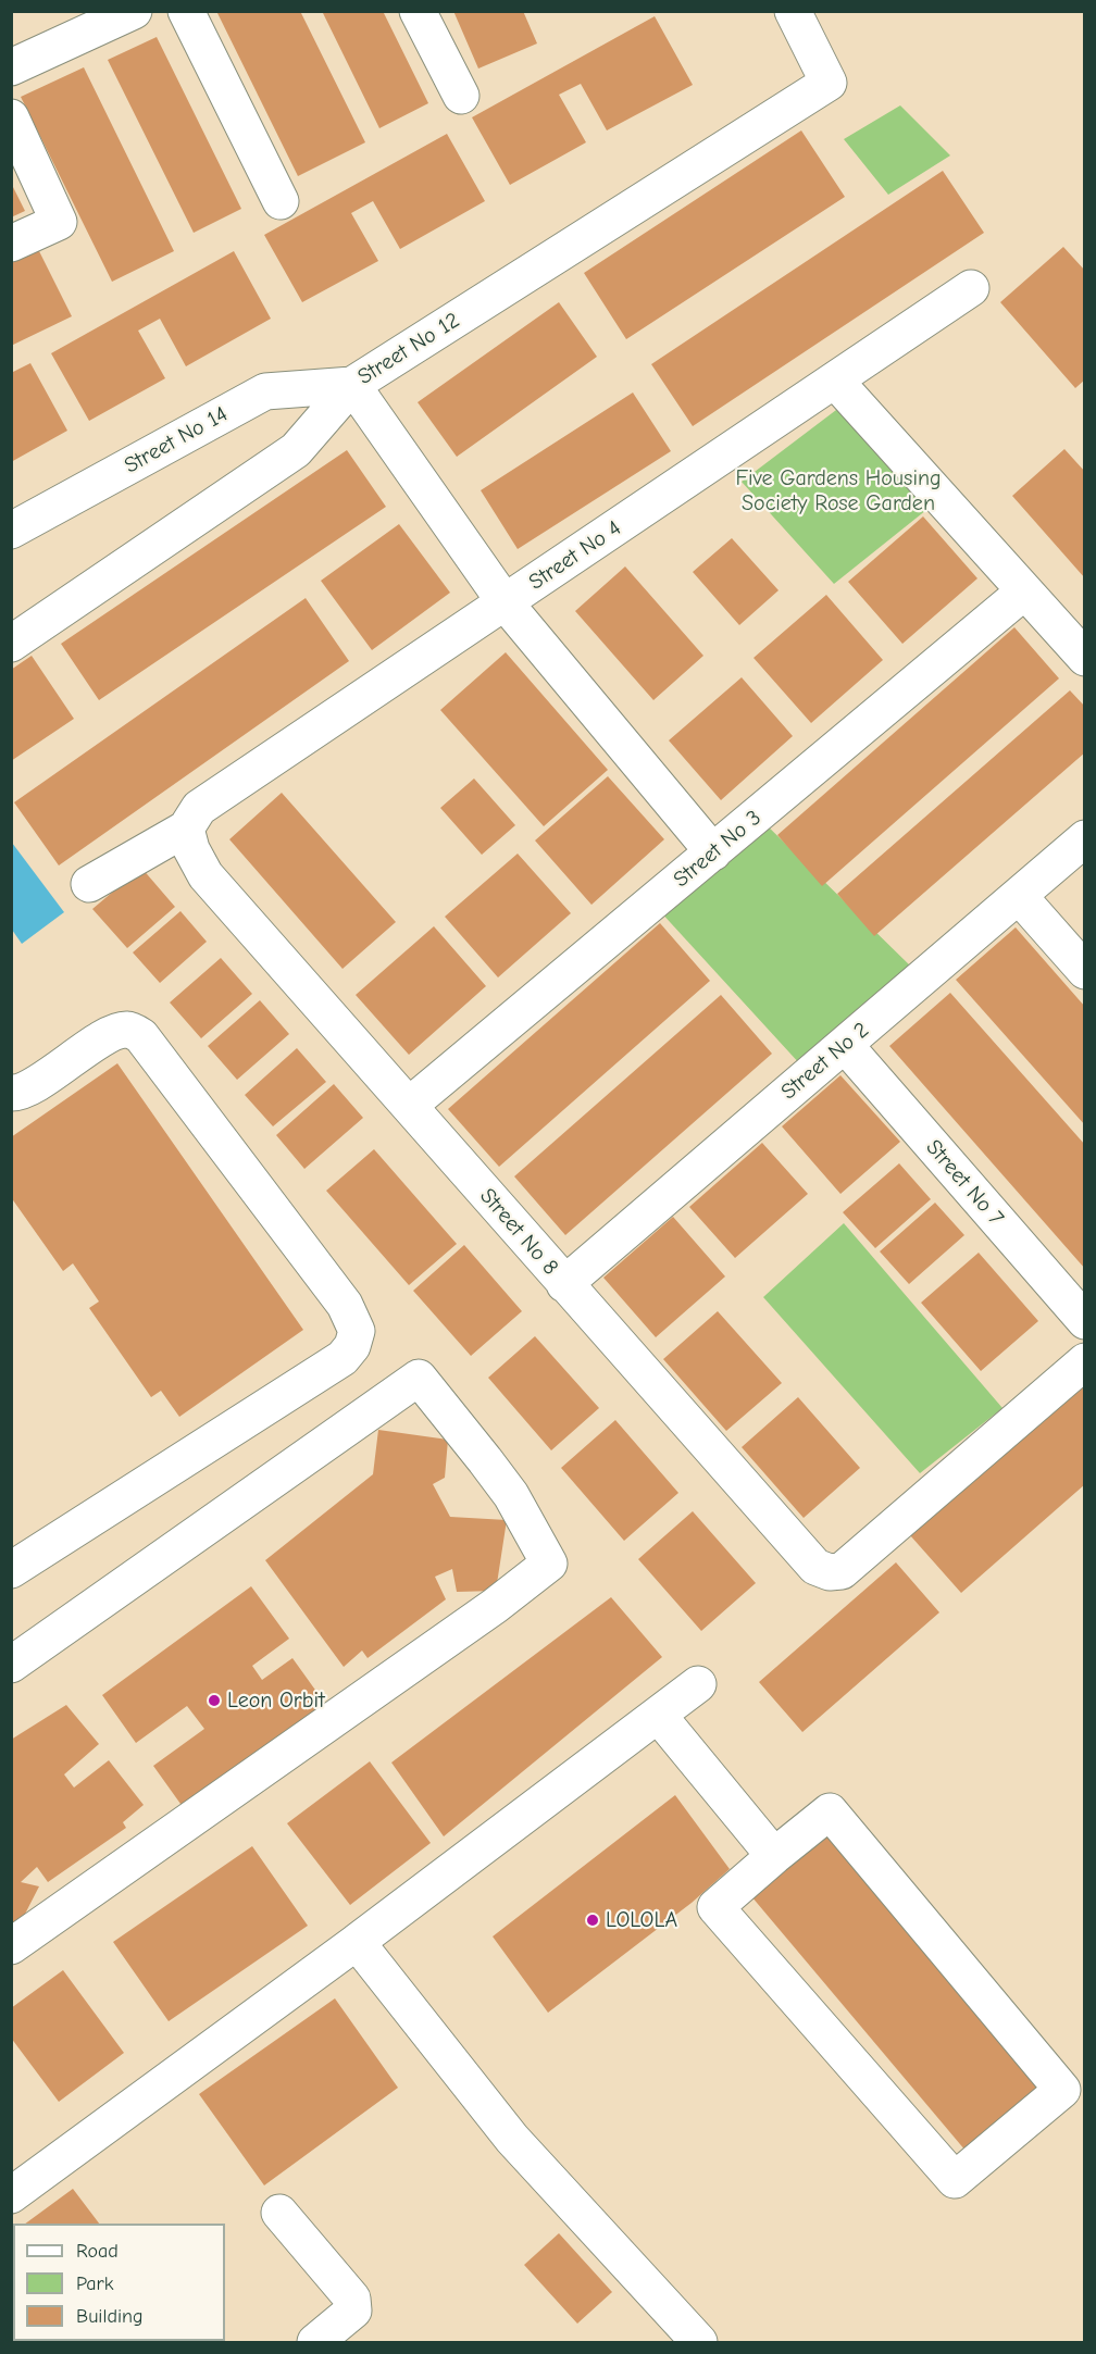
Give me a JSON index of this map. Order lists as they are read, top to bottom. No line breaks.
{"streets":{"street":["Street No 12","Street No 14","Street No 4","Street No 3","Street No 2","Street No 7","Street No 8"]},"crossings":[["Street No 12","Street No 14"],["Street No 4","Street No 8"],["Street No 3","Street No 8"],["Street No 2","Street No 7"],["Street No 2","Street No 8"]],"parks":["Five Gardens Housing Society Rose Garden"],"places":["Leon Orbit","LOLOLA"],"legend":["Road","Park","Building"]}
